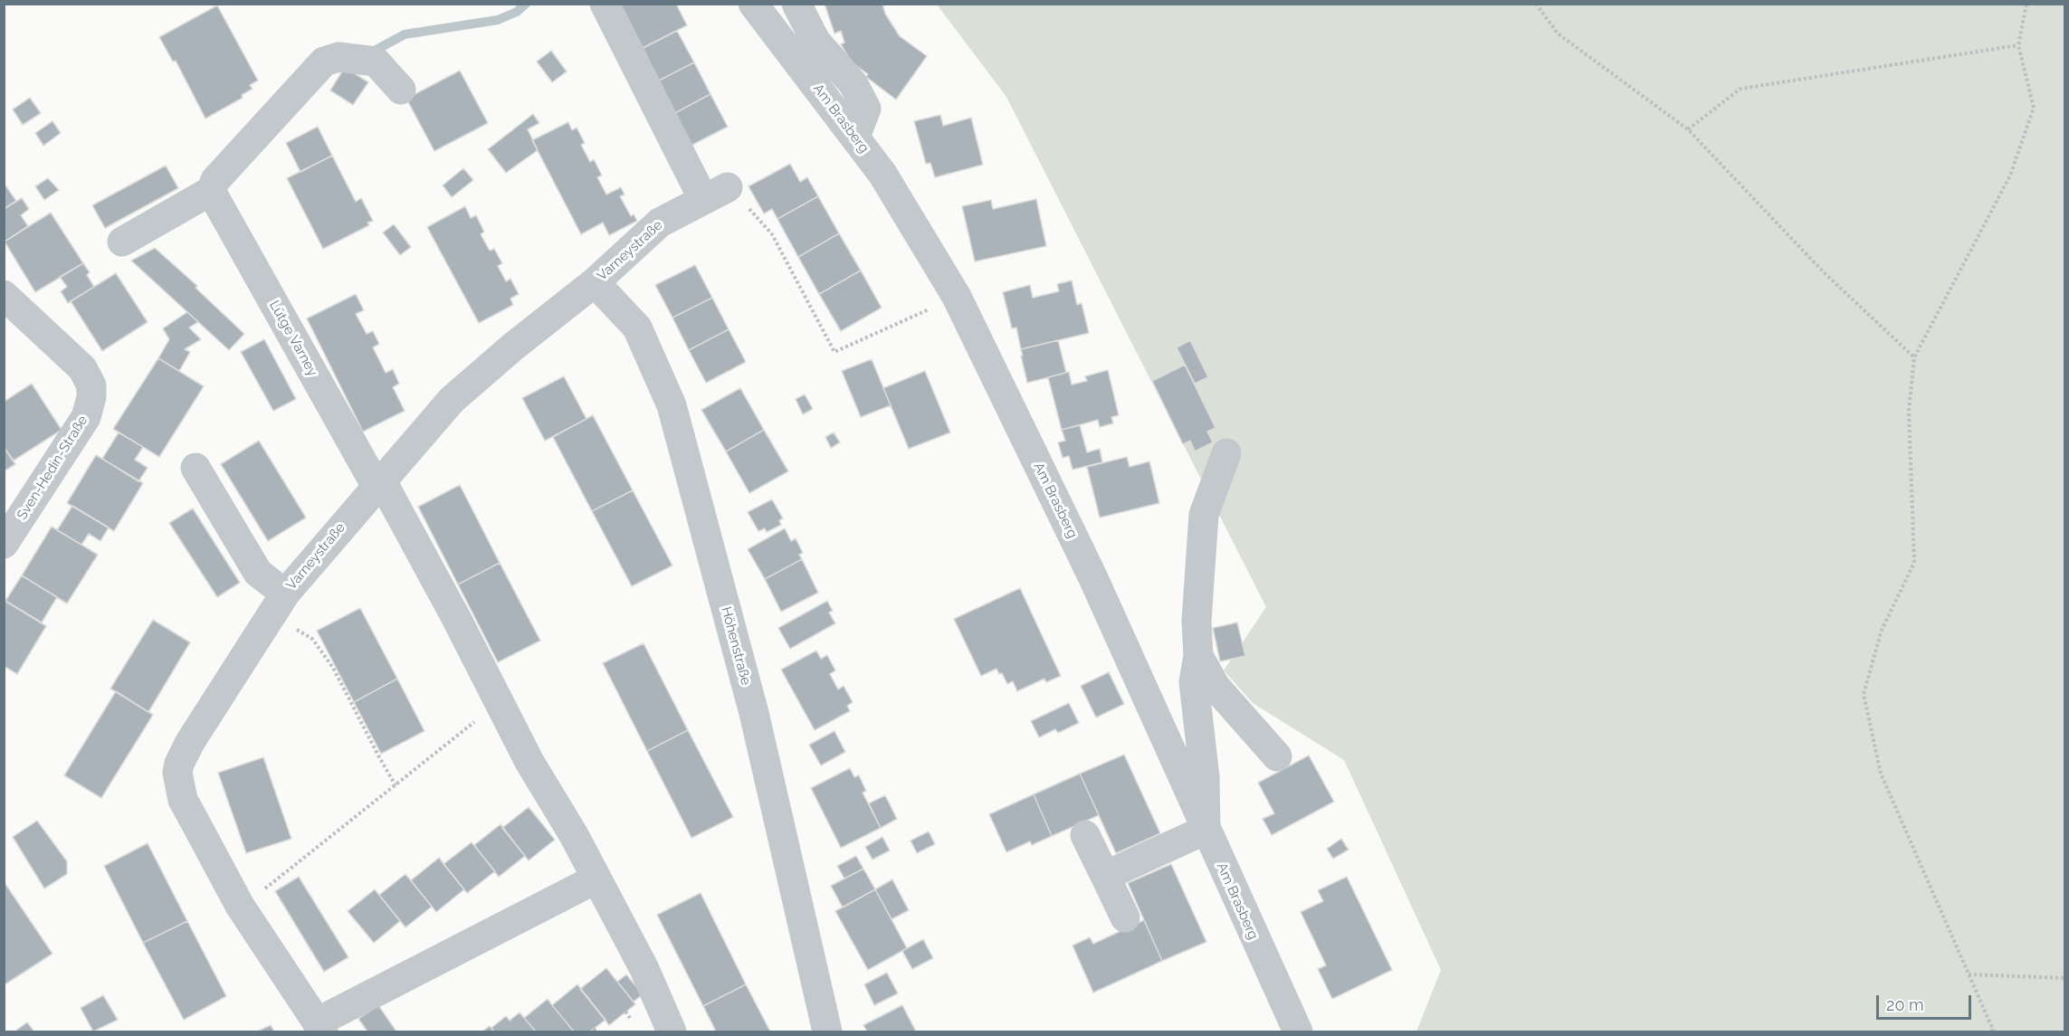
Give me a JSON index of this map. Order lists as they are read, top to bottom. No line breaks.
{"streets":{"street":["Am Brasberg","Varneystraße","Lütge Varney","Sven-Hedin-Straße","Höhenstraße"]},"crossings":[["Varneystraße","Lütge Varney"],["Varneystraße","Höhenstraße"]],"scale_bar":"20 m"}
